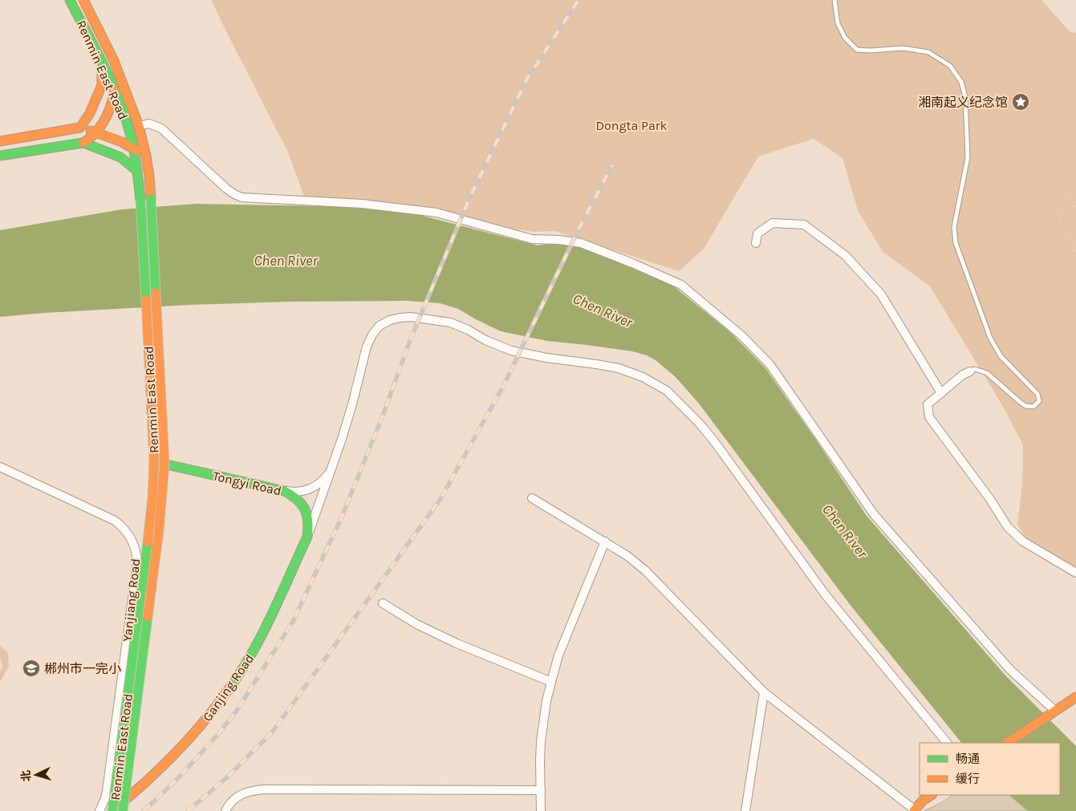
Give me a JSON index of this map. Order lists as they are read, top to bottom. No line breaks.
{"streets":{"main road":["Renmin East Road","Tongyi Road","Ganjing Road"],"street":["Yanjiang Road"]},"crossings":[["Renmin East Road","Tongyi Road"],["Renmin East Road","Ganjing Road"],["Tongyi Road","Ganjing Road"]],"water":["Chen River"],"parks":["Dongta Park"],"places":{"place":["湘南起义纪念馆"],"school or university":["郴州市一完小"]},"legend":["畅通","缓行"],"north":"left"}
